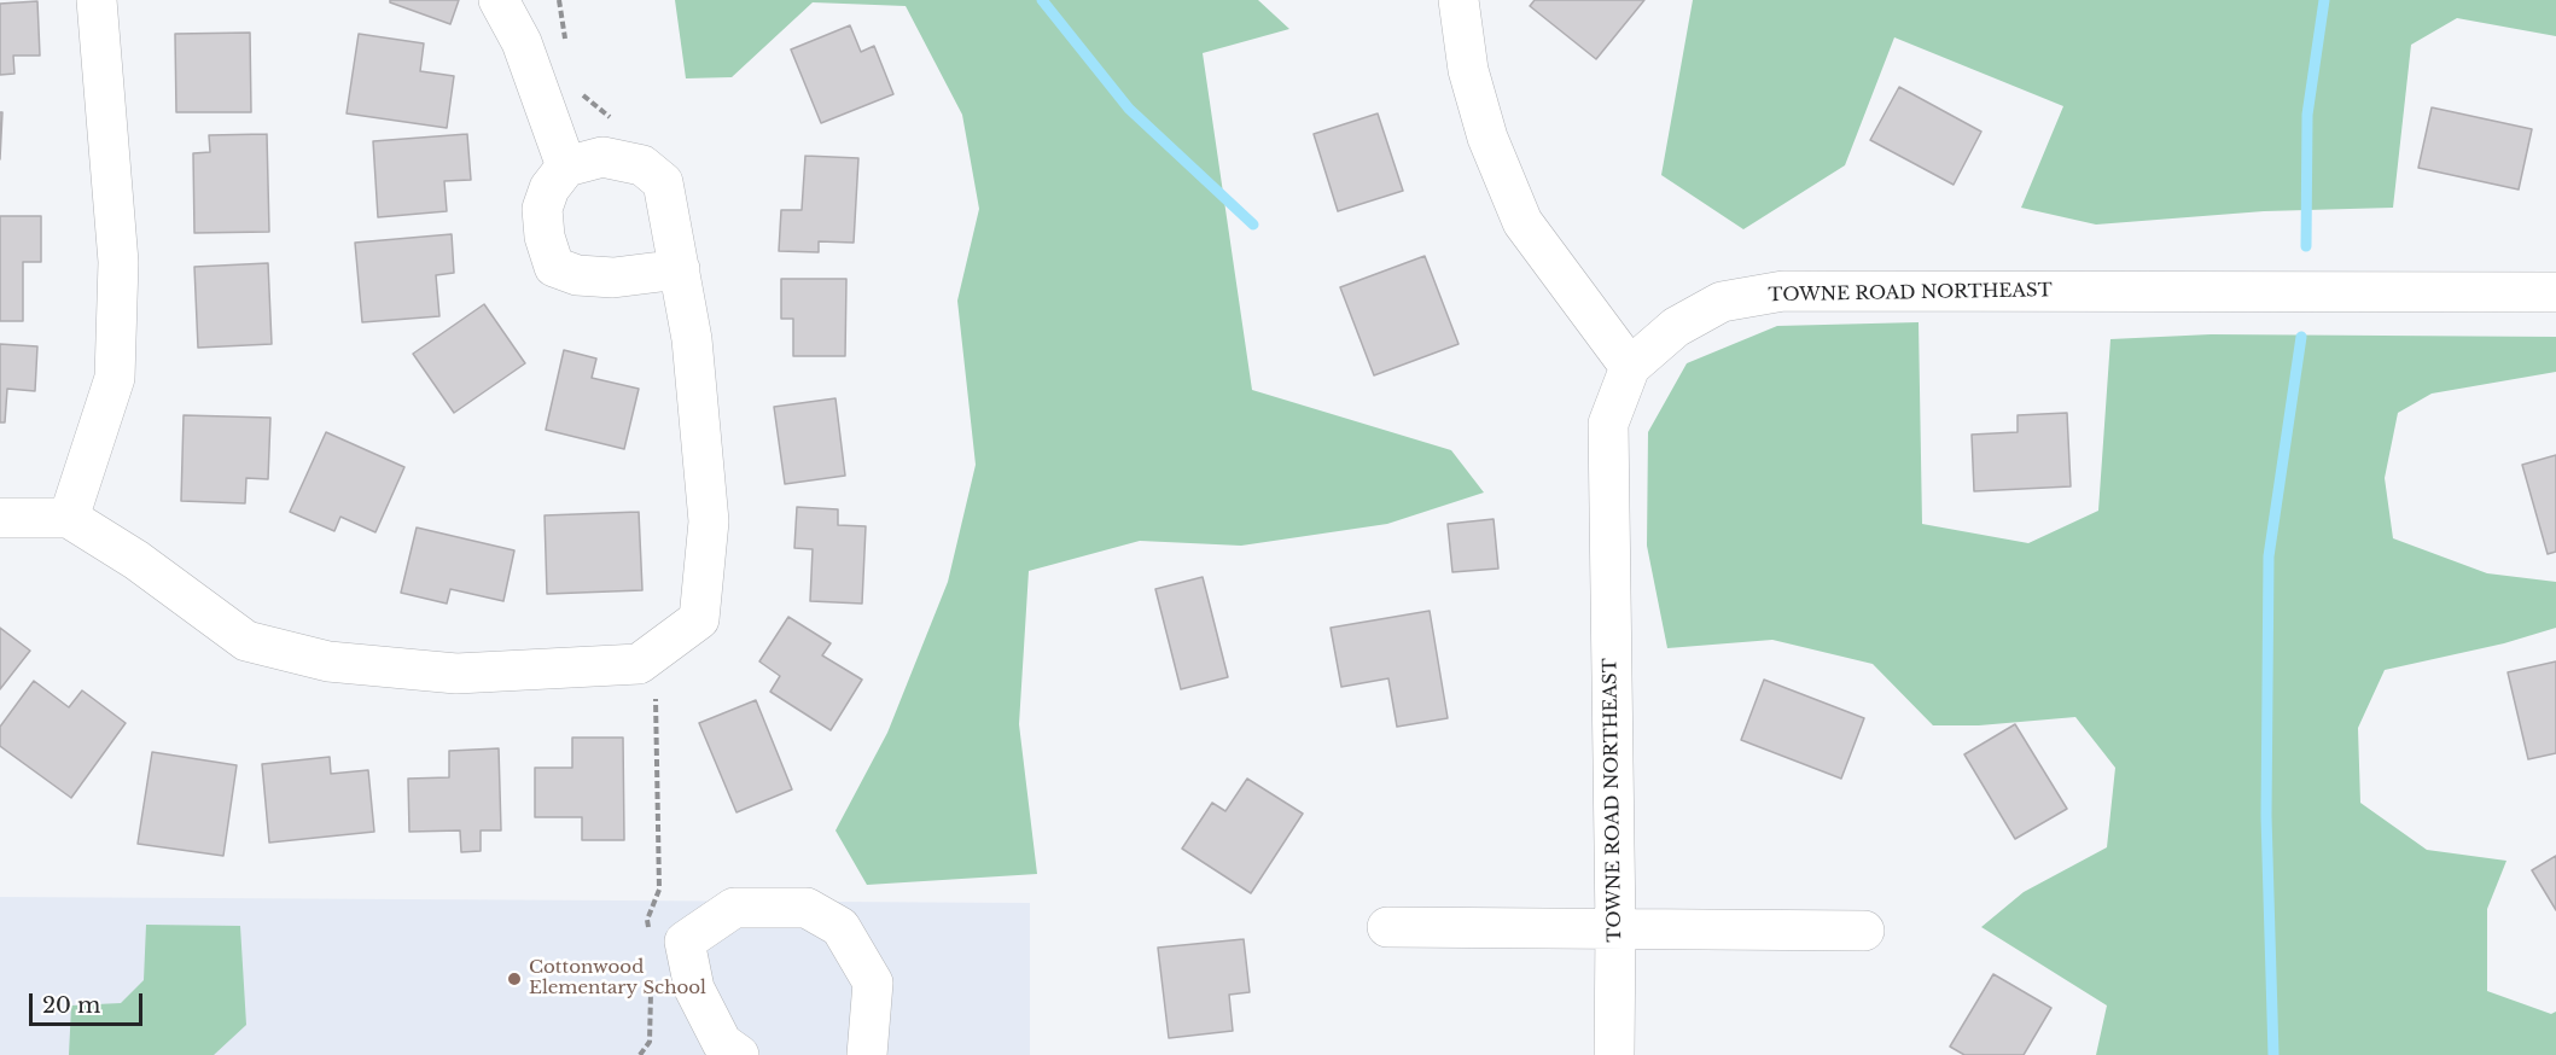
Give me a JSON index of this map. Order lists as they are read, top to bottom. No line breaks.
{"streets":{"street":["TOWNE ROAD NORTHEAST"]},"places":["Cottonwood Elementary School"],"scale_bar":"20 m"}
